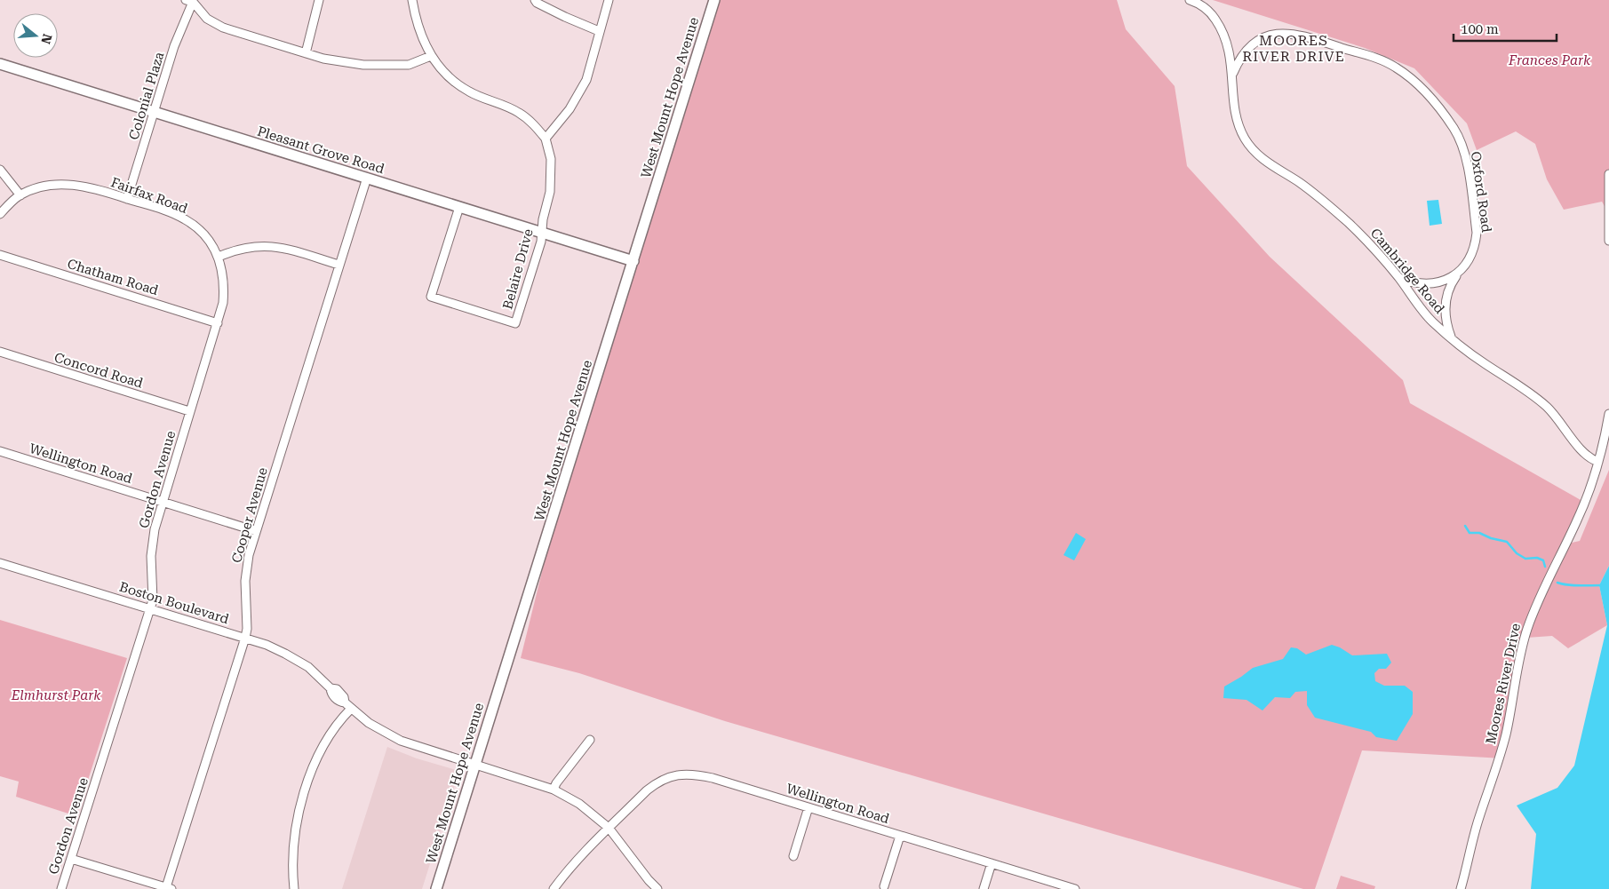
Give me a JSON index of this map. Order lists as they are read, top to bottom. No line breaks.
{"streets":{"street":["Colonial Plaza","West Mount Hope Avenue","Pleasant Grove Road","Oxford Road","Fairfax Road","Belaire Drive","Cambridge Road","Chatham Road","Concord Road","Wellington Road","Gordon Avenue","Cooper Avenue","Boston Boulevard","Moores River Drive"]},"crossings":[["Colonial Plaza","Pleasant Grove Road"],["Colonial Plaza","Fairfax Road"],["West Mount Hope Avenue","Pleasant Grove Road"],["West Mount Hope Avenue","Boston Boulevard"],["Pleasant Grove Road","Belaire Drive"],["Pleasant Grove Road","Cooper Avenue"],["Oxford Road","Cambridge Road"],["Fairfax Road","Gordon Avenue"],["Cambridge Road","Moores River Drive"],["Chatham Road","Gordon Avenue"],["Concord Road","Gordon Avenue"],["Wellington Road","Gordon Avenue"],["Wellington Road","Cooper Avenue"],["Wellington Road","Boston Boulevard"],["Gordon Avenue","Boston Boulevard"],["Cooper Avenue","Boston Boulevard"]],"districts":["MOORES RIVER DRIVE"],"parks":["Frances Park","Elmhurst Park"],"scale_bar":"100 m","north":"right"}
